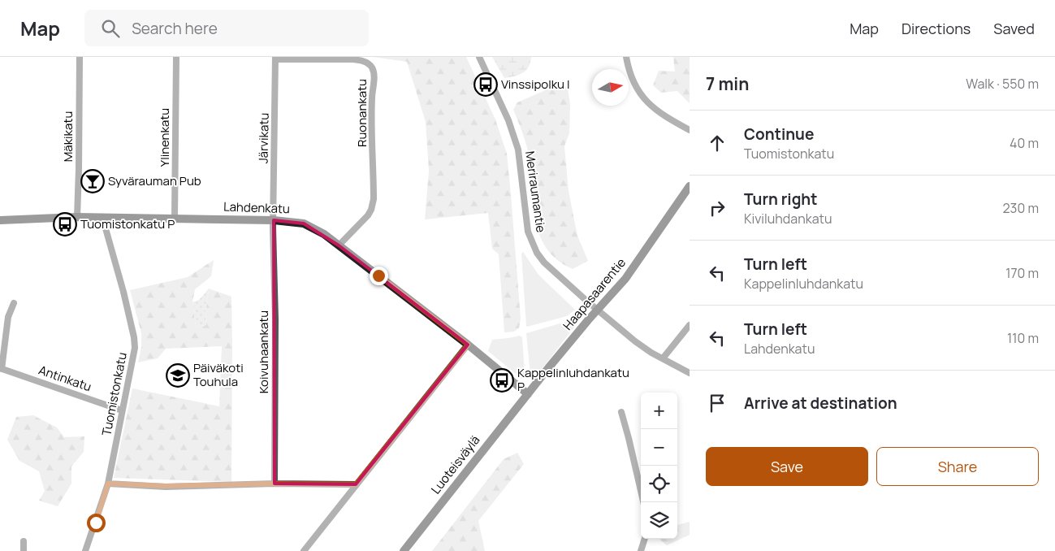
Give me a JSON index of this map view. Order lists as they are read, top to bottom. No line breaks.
{"streets":{"main road":["Lahdenkatu","Haapasaarentie","Luoteisväylä"],"street":["Ruonankatu","Mäkikatu","Ylinenkatu","Järvikatu","Meriraumantie","Koivuhaankatu","Antinkatu","Tuomistonkatu"]},"crossings":[["Ruonankatu","Järvikatu"],["Ruonankatu","Lahdenkatu"],["Mäkikatu","Lahdenkatu"],["Ylinenkatu","Lahdenkatu"],["Järvikatu","Lahdenkatu"],["Järvikatu","Koivuhaankatu"],["Meriraumantie","Haapasaarentie"],["Lahdenkatu","Haapasaarentie"],["Lahdenkatu","Koivuhaankatu"],["Lahdenkatu","Tuomistonkatu"],["Lahdenkatu","Luoteisväylä"],["Haapasaarentie","Luoteisväylä"],["Antinkatu","Tuomistonkatu"]],"places":{"bus stop":["Vinssipolku I","Tuomistonkatu P","Kappelinluhdankatu P"],"bar":["Syvärauman Pub"],"school or university":["Päiväkoti Touhula"]},"north":"right","page":{"header":"Map","search":"Search here","nav":["Map","Directions","Saved"],"heading":["7 min","Walk · 550 m"],"list":[["Continue","Tuomistonkatu","40 m"],["Turn right","Kiviluhdankatu","230 m"],["Turn left","Kappelinluhdankatu","170 m"],["Turn left","Lahdenkatu","110 m"],"Arrive at destination"],"map_buttons":["+","−"],"buttons":["Save","Share"]}}
